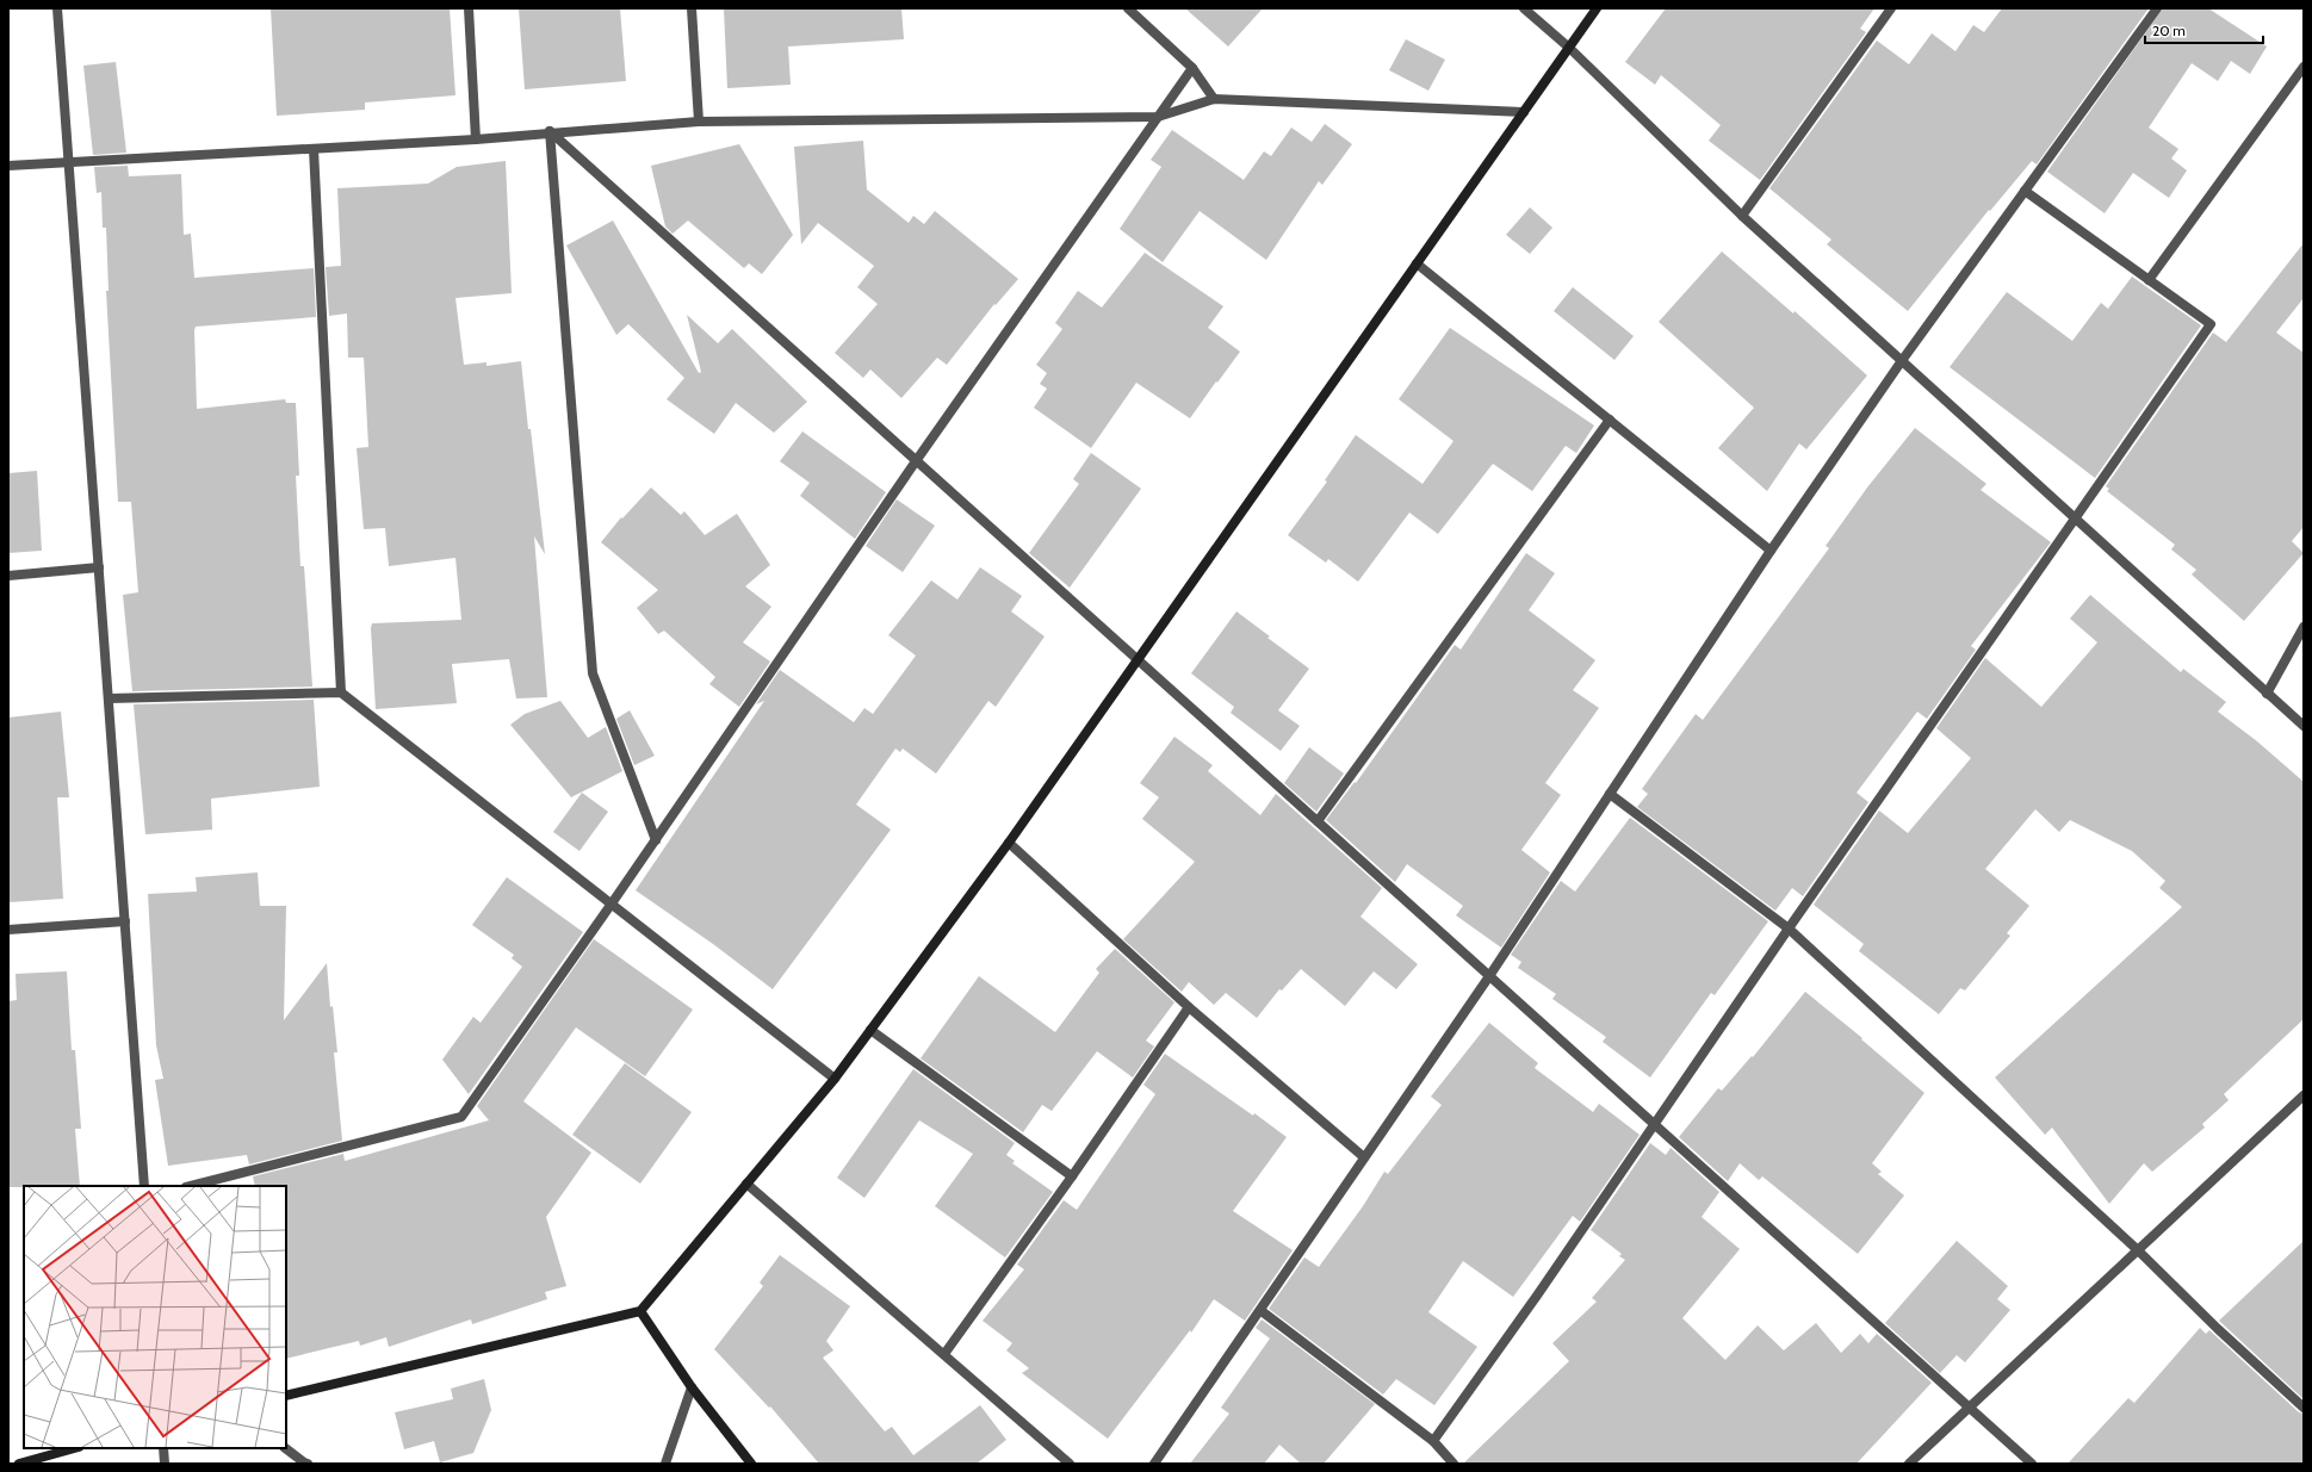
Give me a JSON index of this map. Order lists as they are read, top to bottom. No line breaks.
{"scale_bar":"20 m"}
